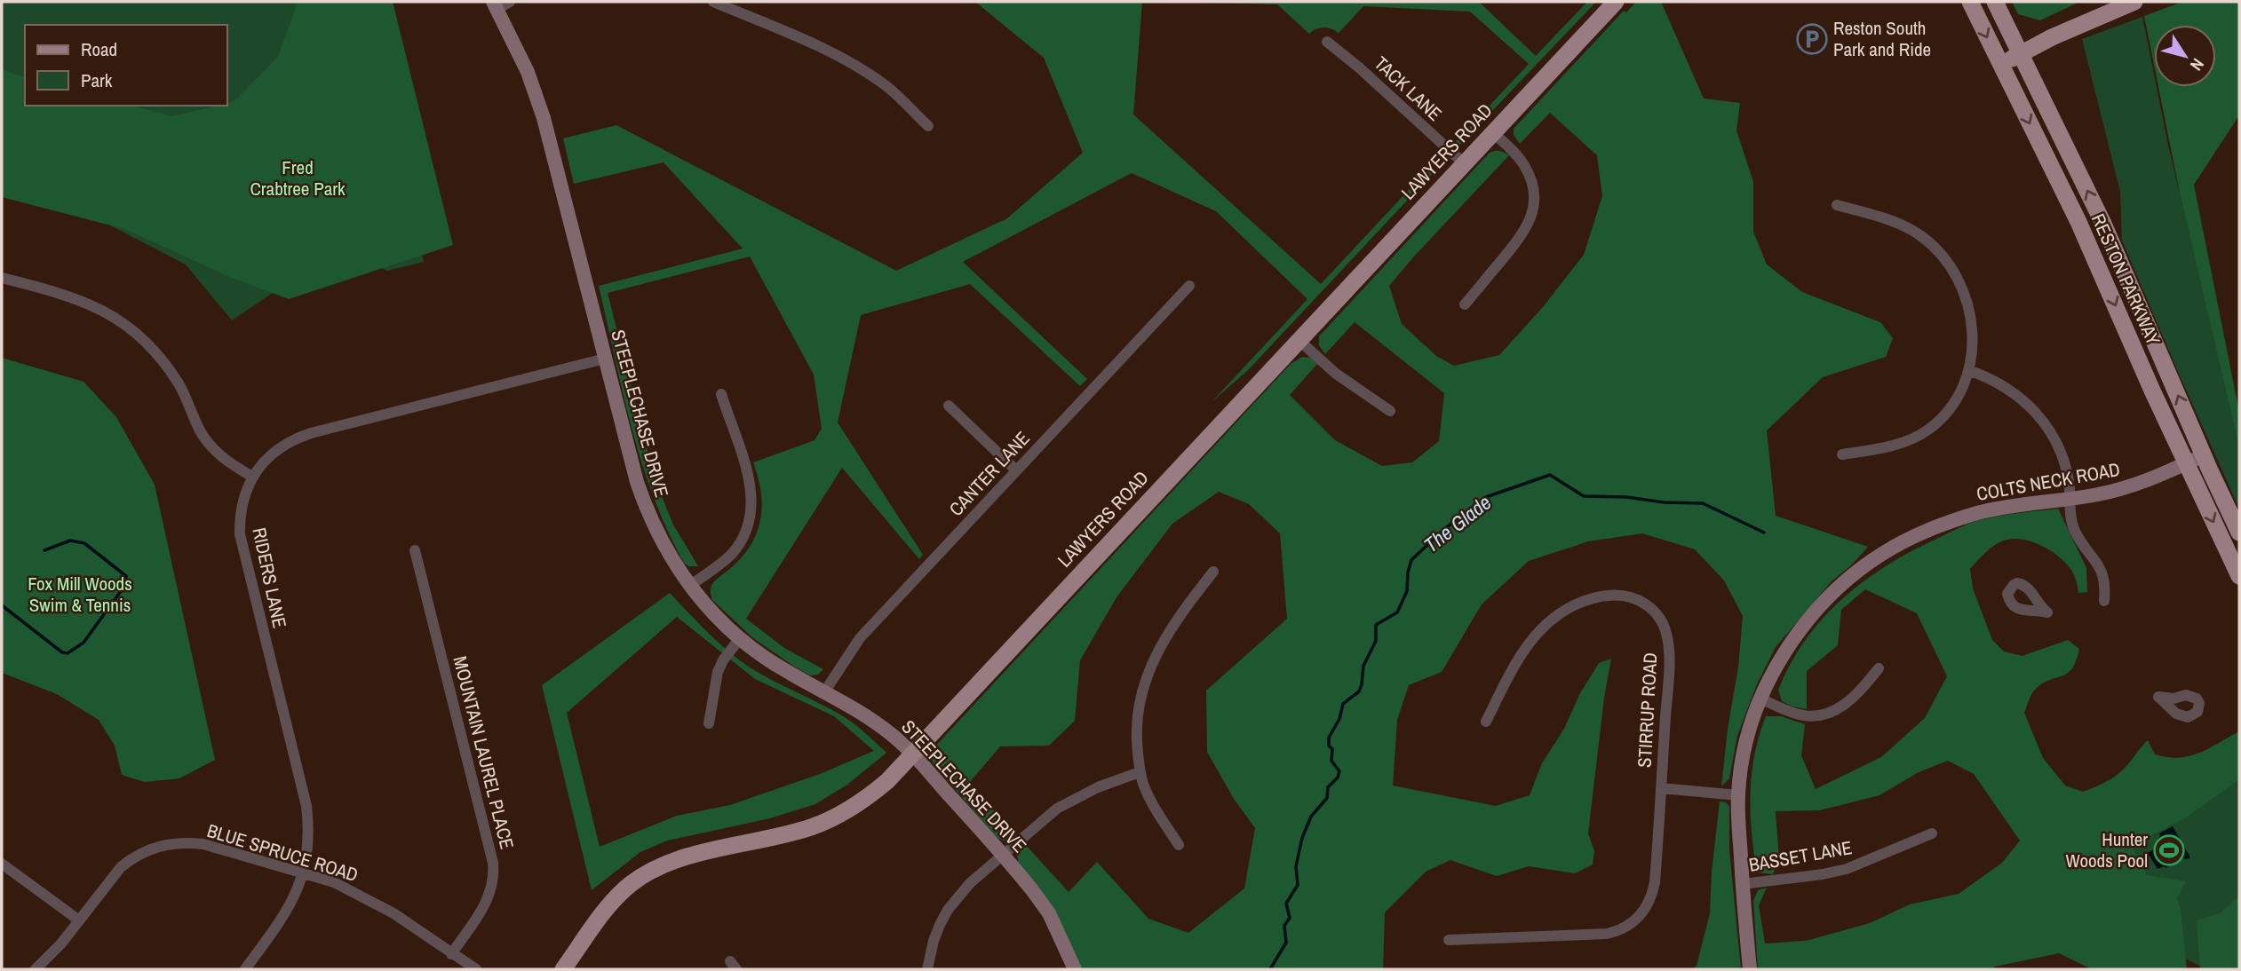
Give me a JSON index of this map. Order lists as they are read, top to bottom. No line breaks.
{"streets":{"main road":["LAWYERS ROAD","RESTON PARKWAY"],"street":["TACK LANE","STEEPLECHASE DRIVE","CANTER LANE","COLTS NECK ROAD","RIDERS LANE","STIRRUP ROAD","MOUNTAIN LAUREL PLACE","BLUE SPRUCE ROAD","BASSET LANE"]},"crossings":[["TACK LANE","LAWYERS ROAD"],["LAWYERS ROAD","STEEPLECHASE DRIVE"],["RESTON PARKWAY","COLTS NECK ROAD"],["STEEPLECHASE DRIVE","CANTER LANE"],["STEEPLECHASE DRIVE","RIDERS LANE"],["COLTS NECK ROAD","STIRRUP ROAD"],["COLTS NECK ROAD","BASSET LANE"],["RIDERS LANE","BLUE SPRUCE ROAD"],["MOUNTAIN LAUREL PLACE","BLUE SPRUCE ROAD"]],"water":["The Glade"],"parks":["Fred Crabtree Park","Fox Mill Woods Swim & Tennis"],"places":{"parking":["Reston South Park and Ride"],"sports":["Hunter Woods Pool"]},"legend":["Road","Park"],"north":"bottom right"}
